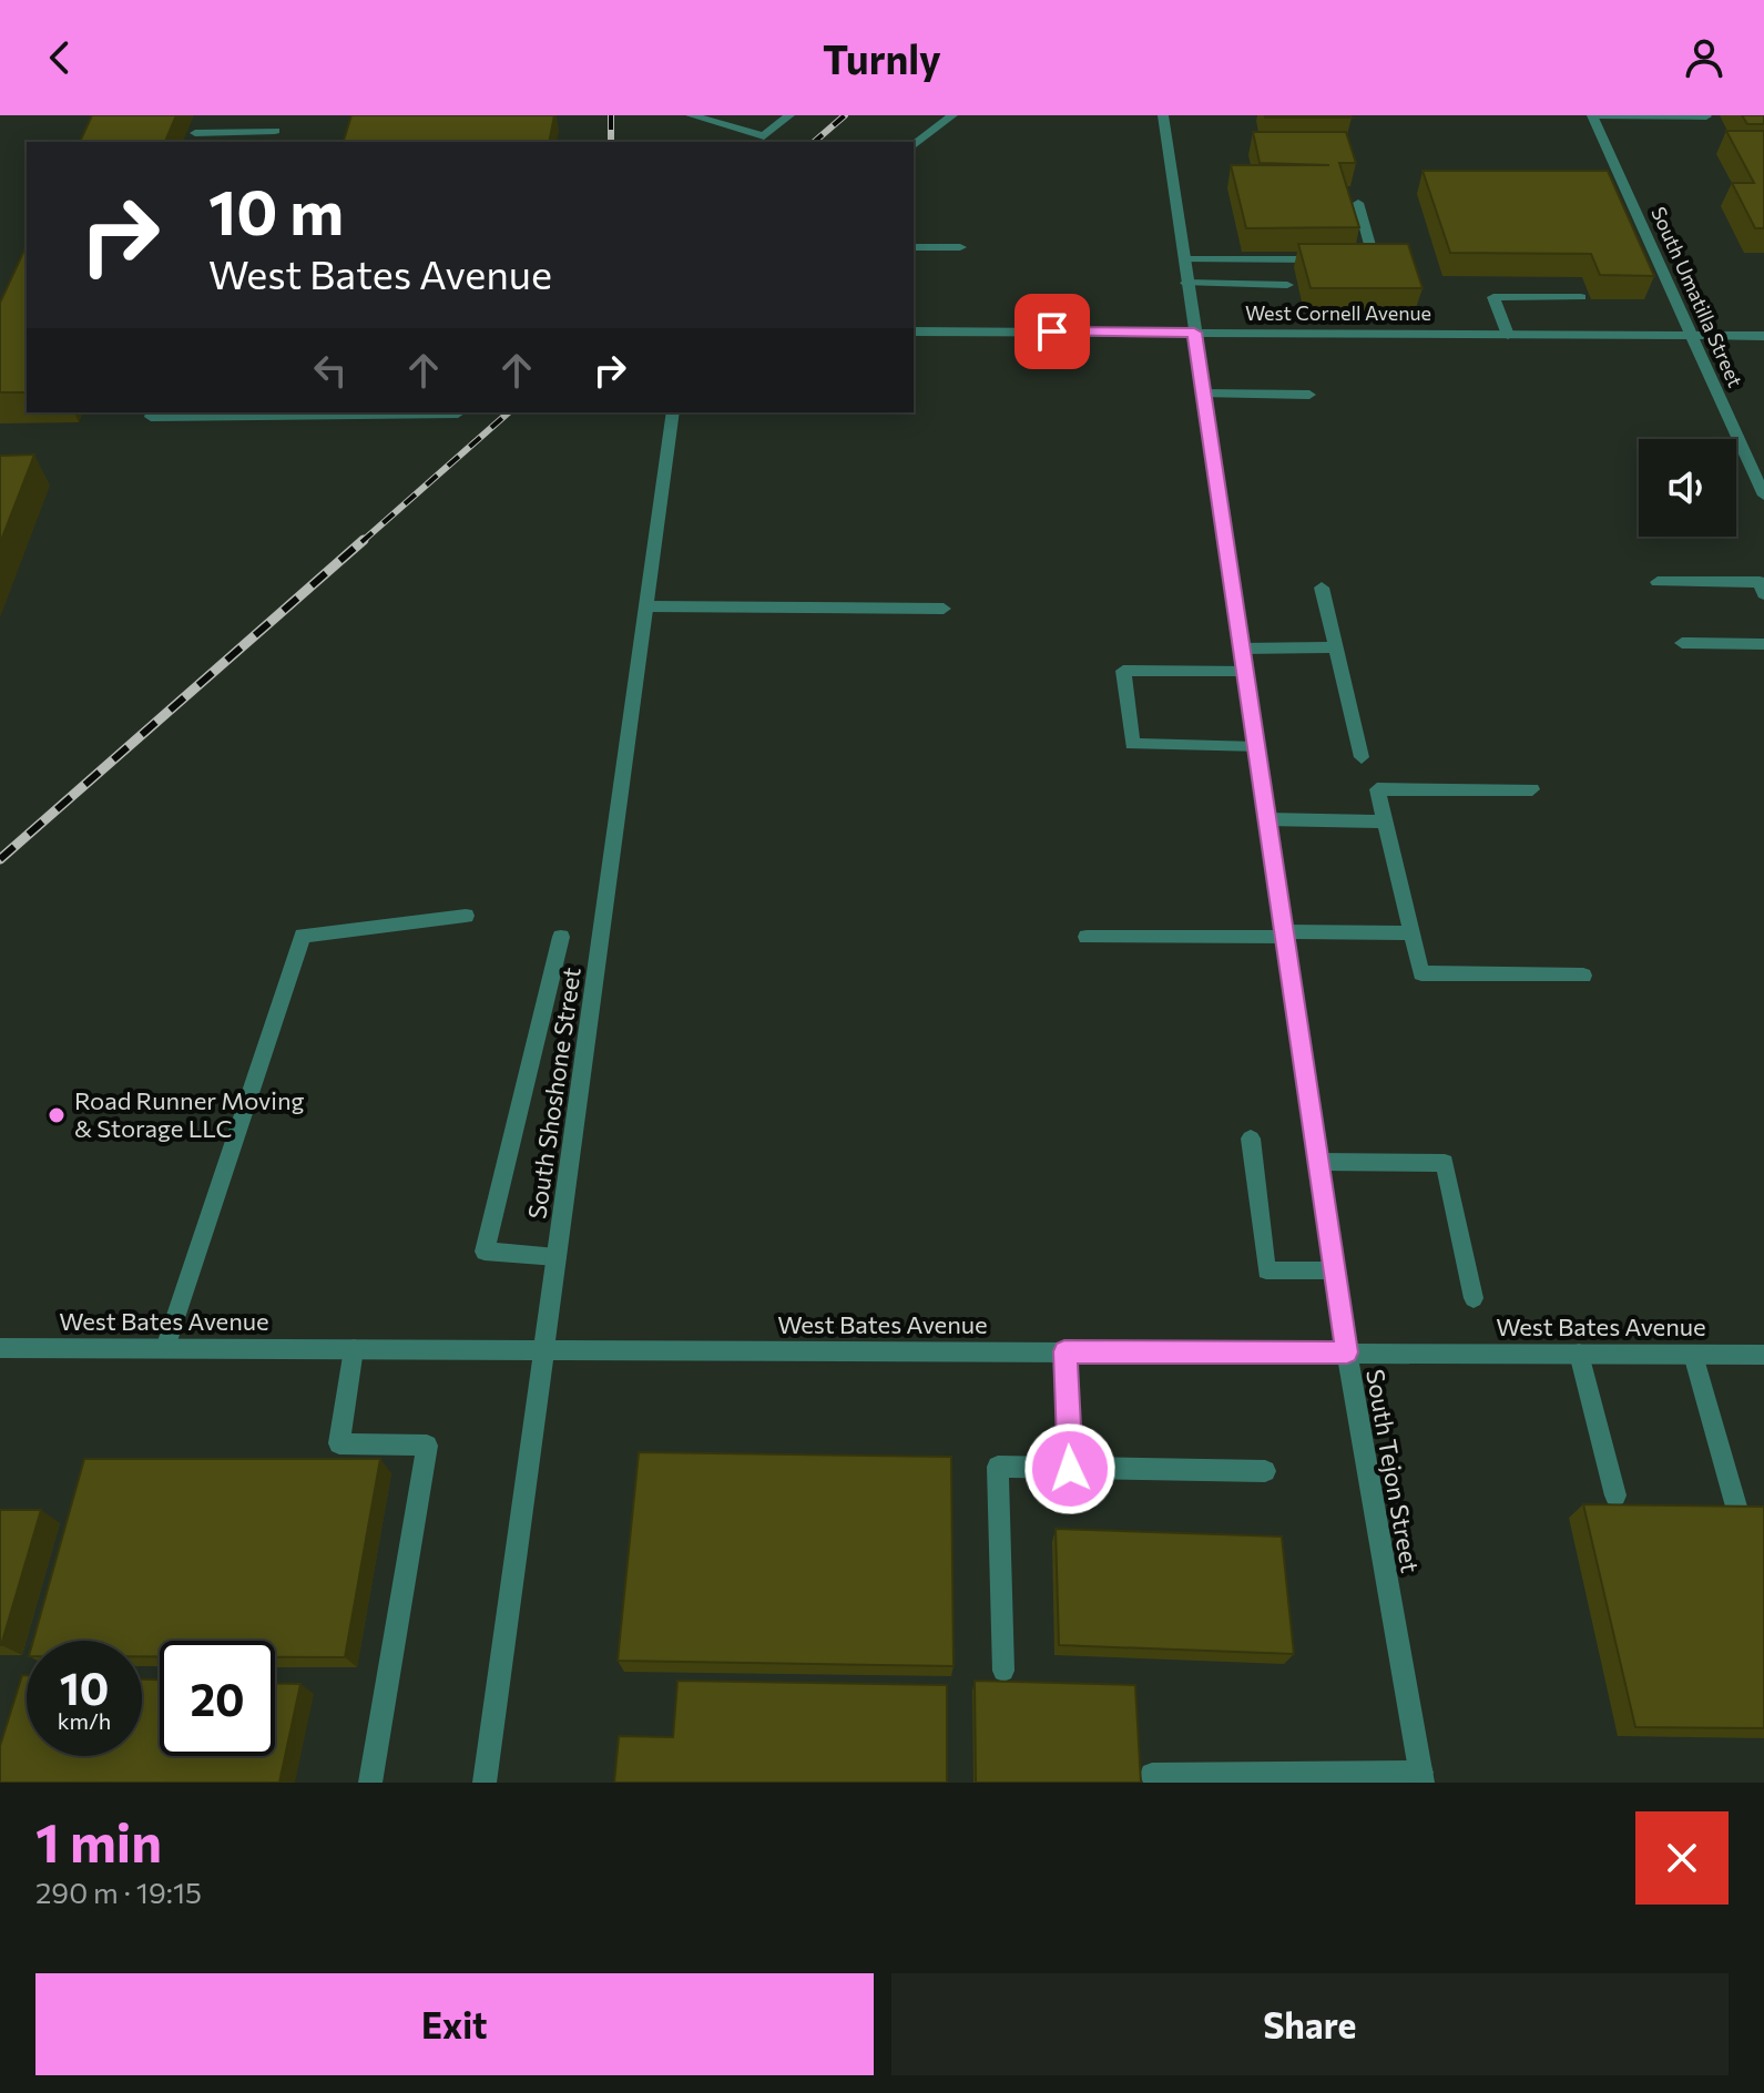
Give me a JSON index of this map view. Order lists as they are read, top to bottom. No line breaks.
{"streets":{"street":["South Umatilla Street","West Cornell Avenue","South Shoshone Street","West Bates Avenue","South Tejon Street"]},"crossings":[["South Umatilla Street","West Cornell Avenue"],["West Cornell Avenue","South Tejon Street"],["South Shoshone Street","West Bates Avenue"],["West Bates Avenue","South Tejon Street"]],"places":["Road Runner Moving & Storage LLC"],"page":{"header":"Turnly","turn":["10 m","West Bates Avenue"],"speed":"10 km/h","limit":"20","heading":["1 min","290 m · 19:15"],"buttons":["Exit","Share"]}}
